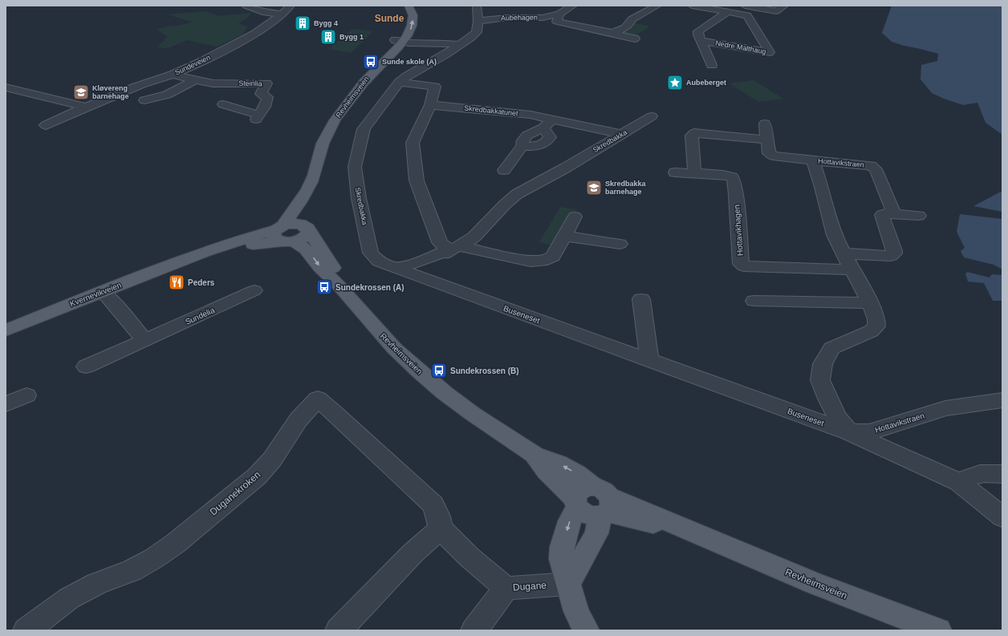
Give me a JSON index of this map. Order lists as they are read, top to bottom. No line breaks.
{"streets":{"main road":["Revheimsveien","Kvernevikveien"],"street":["Aubehagen","Nedre Malthaug","Sundeveien","Steinlia","Skredbakkatunet","Skredbakka","Hottavikstraen","Hottavikhagen","Buseneset","Sundelia","Duganekroken","Dugane"]},"crossings":[["Aubehagen","Skredbakka"],["Sundeveien","Steinlia"],["Revheimsveien","Kvernevikveien"],["Skredbakkatunet","Skredbakka"],["Skredbakka","Buseneset"],["Hottavikstraen","Hottavikhagen"],["Hottavikstraen","Buseneset"]],"districts":["Sunde"],"places":{"building":["Bygg 4","Bygg 1"],"bus stop":["Sunde skole (A)","Sundekrossen (A)","Sundekrossen (B)"],"place":["Aubeberget"],"school or university":["Kløvereng barnehage","Skredbakka barnehage"],"restaurant":["Peders"]}}
